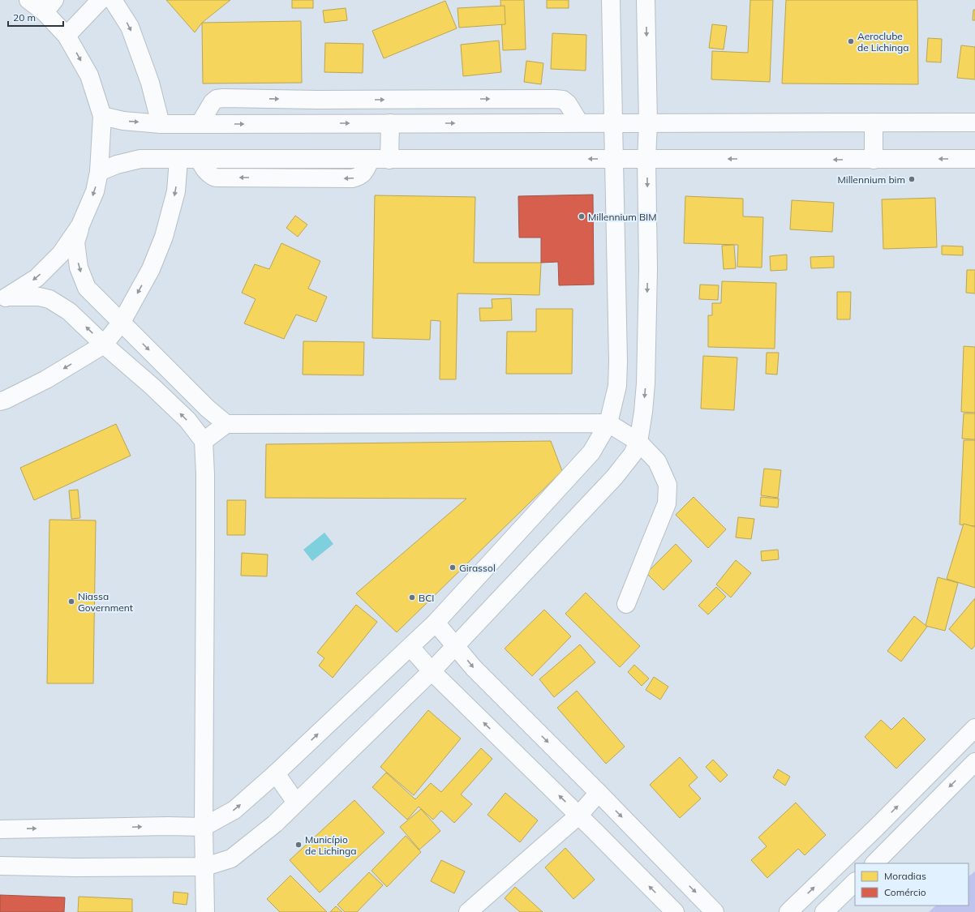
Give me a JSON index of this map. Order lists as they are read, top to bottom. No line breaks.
{"places":["Aeroclube de Lichinga","Millennium bim","Millennium BIM","Girassol","BCI","Niassa Government","Município de Lichinga"],"legend":["Moradias","Comércio"],"scale_bar":"20 m"}
